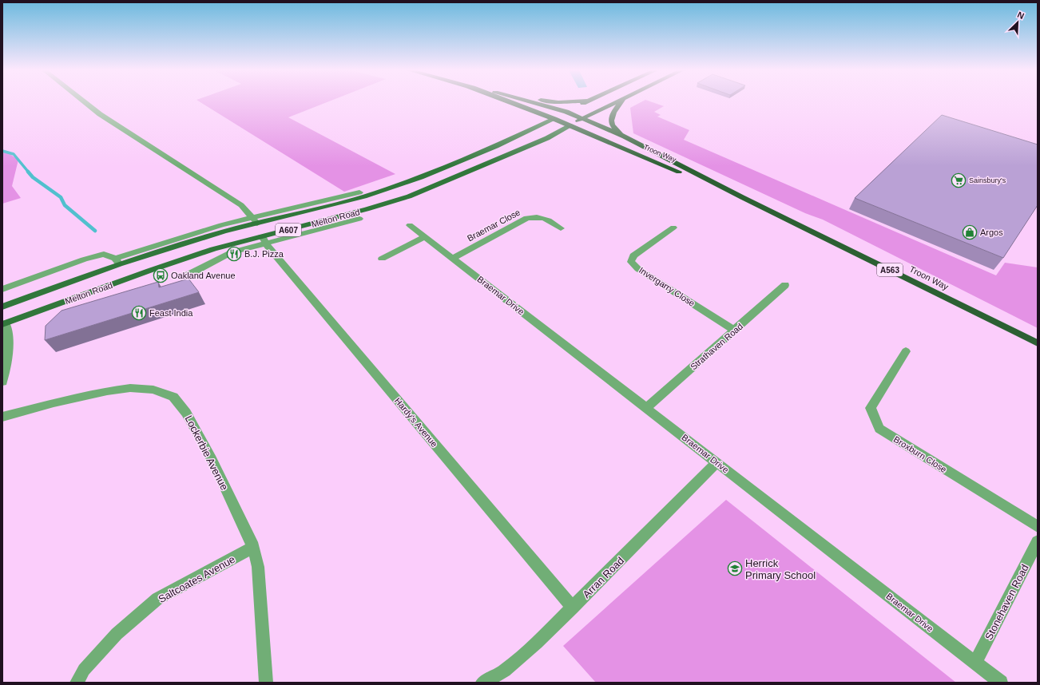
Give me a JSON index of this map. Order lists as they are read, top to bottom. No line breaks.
{"streets":{"highway":["Troon Way","Melton Road","A607","A563"],"street":["Braemar Close","Invergarry Close","Braemar Drive","Strathaven Road","Hardy's Avenue","Lockerbie Avenue","Broxburn Close","Arran Road","Saltcoates Avenue","Stonehaven Road"]},"crossings":[["Troon Way","Melton Road"],["Melton Road","Hardy's Avenue"],["Braemar Close","Braemar Drive"],["Invergarry Close","Strathaven Road"],["Braemar Drive","Strathaven Road"],["Braemar Drive","Arran Road"],["Braemar Drive","Stonehaven Road"],["Hardy's Avenue","Arran Road"],["Lockerbie Avenue","Saltcoates Avenue"]],"places":{"supermarket":["Sainsbury's"],"shop":["Argos"],"restaurant":["B.J. Pizza","Feast India"],"bus stop":["Oakland Avenue"],"school or university":["Herrick Primary School"]},"north":"top right"}
